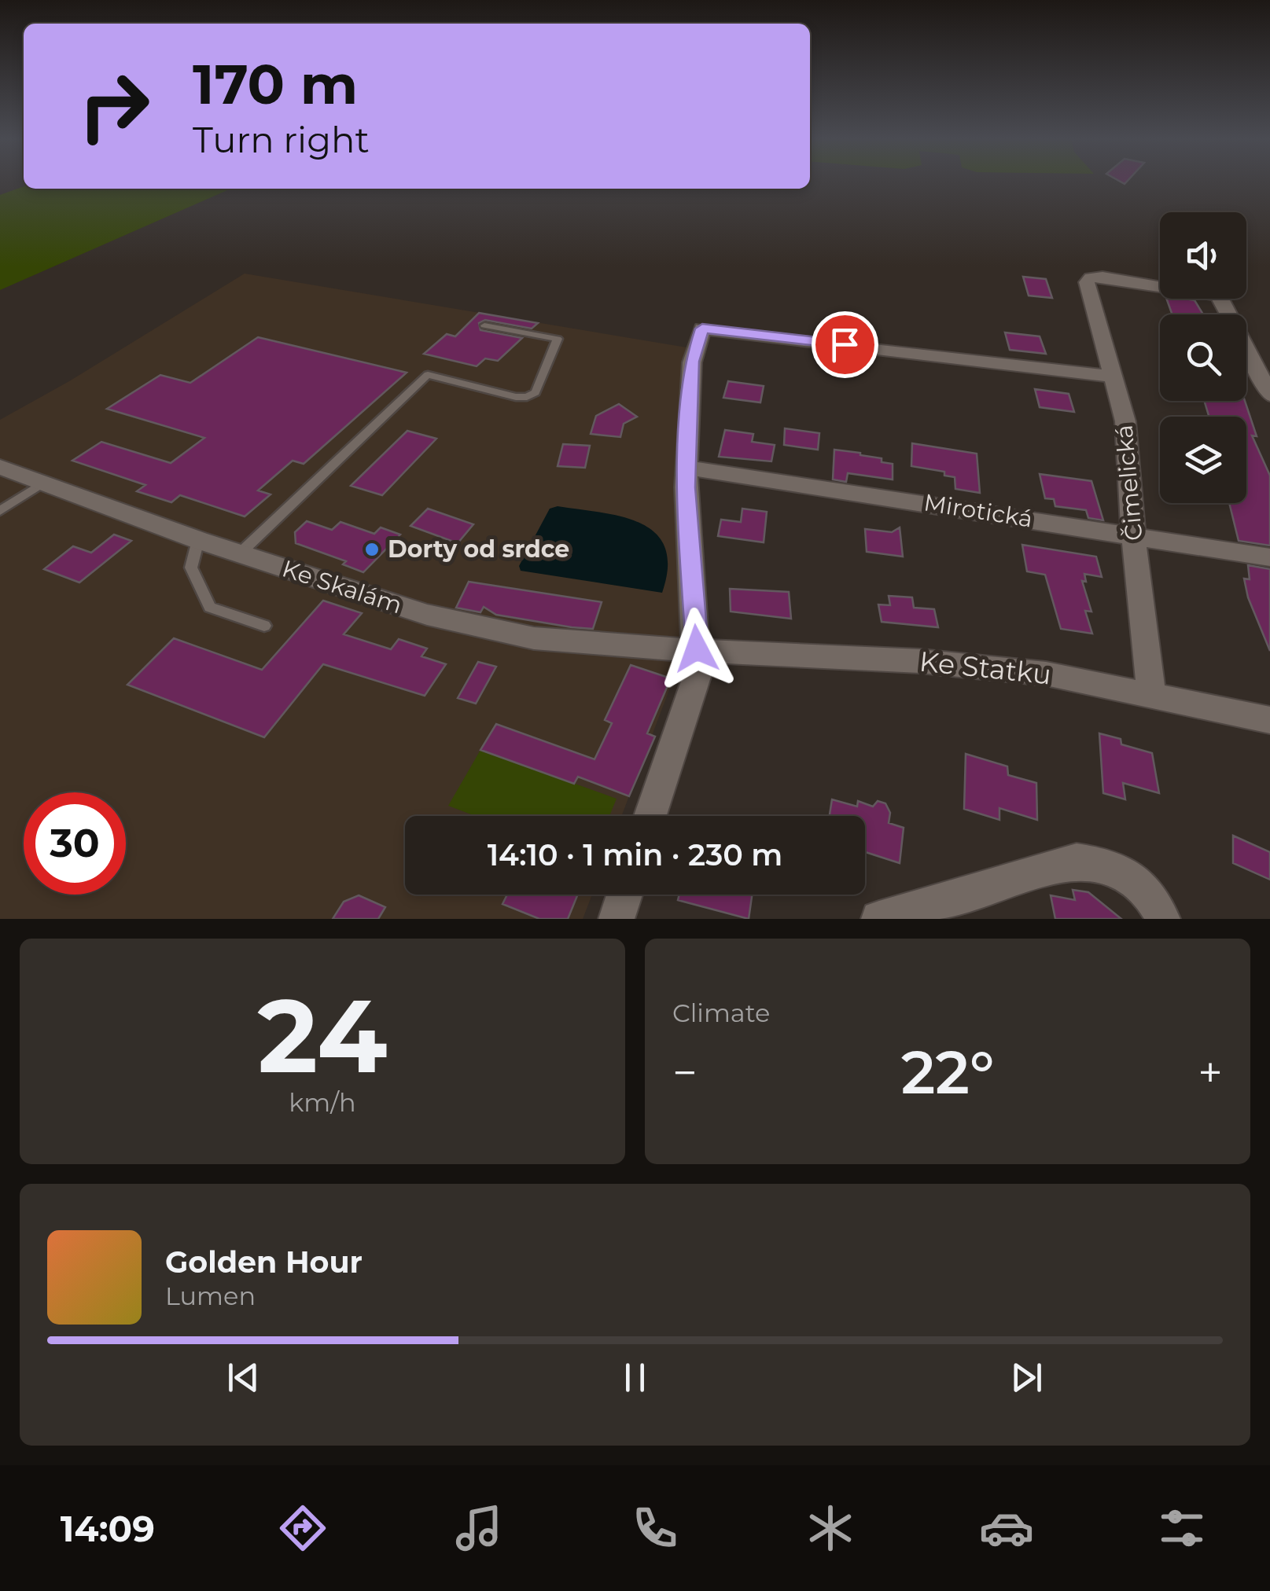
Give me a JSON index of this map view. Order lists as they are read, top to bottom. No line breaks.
{"streets":{"street":["Čimelická","Mirotická","Ke Skalám","Ke Statku"]},"crossings":[["Čimelická","Mirotická"],["Čimelická","Ke Statku"],["Ke Skalám","Ke Statku"]],"places":["Dorty od srdce"],"page":{"turn":["170 m","Turn right"],"limit":"30","trip":"14:10 · 1 min · 230 m","tile":[["24","km/h"],"Climate"],"heat":["−","22°","+"],"song":["Golden Hour","Lumen"],"tabs":"14:09"}}
